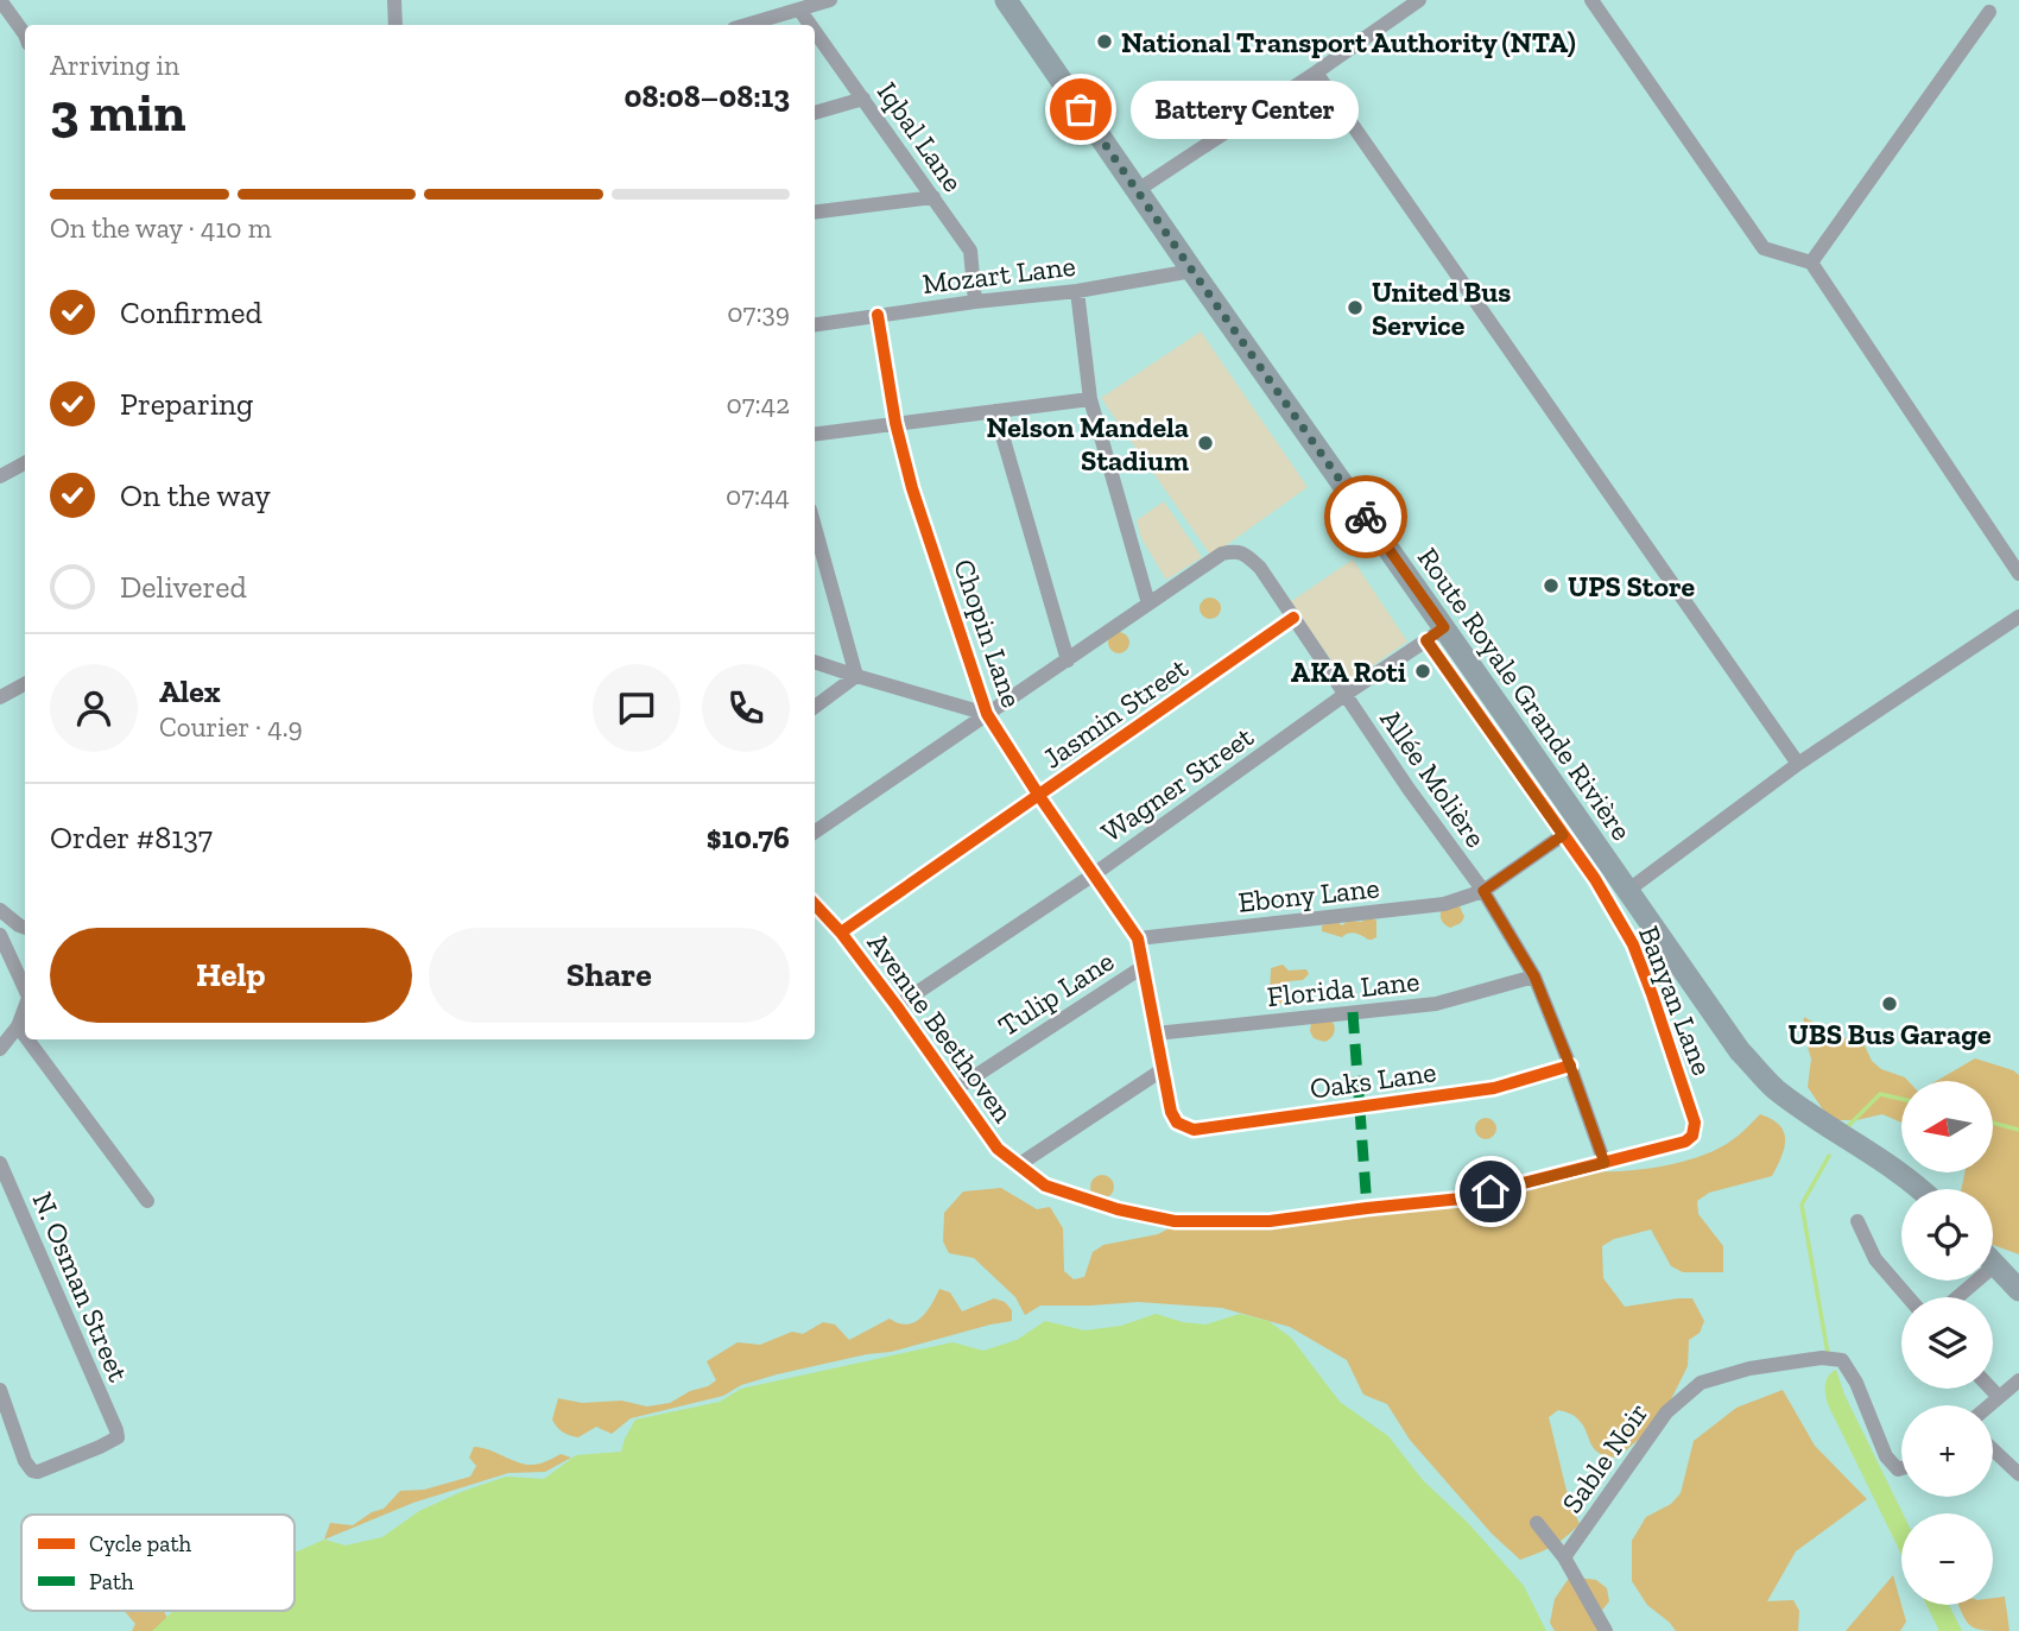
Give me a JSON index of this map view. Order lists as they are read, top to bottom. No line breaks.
{"streets":{"main road":["Route Royale Grande Rivière"],"street":["Iqbal Lane","Mozart Lane","Chopin Lane","Jasmin Street","Allée Molière","Wagner Street","Ebony Lane","Florida Lane","Tulip Lane","Banyan Lane","Avenue Beethoven","Oaks Lane","N. Osman Street","Sable Noir"]},"crossings":[["Iqbal Lane","Mozart Lane"],["Mozart Lane","Chopin Lane"],["Mozart Lane","Route Royale Grande Rivière"],["Chopin Lane","Jasmin Street"],["Chopin Lane","Wagner Street"],["Chopin Lane","Ebony Lane"],["Chopin Lane","Florida Lane"],["Chopin Lane","Tulip Lane"],["Chopin Lane","Oaks Lane"],["Route Royale Grande Rivière","Wagner Street"],["Route Royale Grande Rivière","Banyan Lane"],["Jasmin Street","Allée Molière"],["Jasmin Street","Avenue Beethoven"],["Allée Molière","Wagner Street"],["Allée Molière","Ebony Lane"],["Allée Molière","Florida Lane"],["Allée Molière","Avenue Beethoven"],["Allée Molière","Oaks Lane"],["Wagner Street","Banyan Lane"],["Wagner Street","Avenue Beethoven"],["Ebony Lane","Banyan Lane"],["Tulip Lane","Avenue Beethoven"],["Banyan Lane","Avenue Beethoven"]],"places":["National Transport Authority (NTA)","Battery Center","United Bus Service","Nelson Mandela Stadium","UPS Store","AKA Roti","UBS Bus Garage"],"legend":["Cycle path","Path"],"north":"left","page":{"heading":["3 min","Arriving in","08:08–08:13"],"panel":["Alex","Courier · 4.9","Order #8137","$10.76"],"bubble":"Battery Center","bar":"On the way · 410 m","list":[["Confirmed","07:39"],["Preparing","07:42"],["On the way","07:44"],"Delivered"],"buttons":["Help","Share"],"map_buttons":["+","−"]}}
